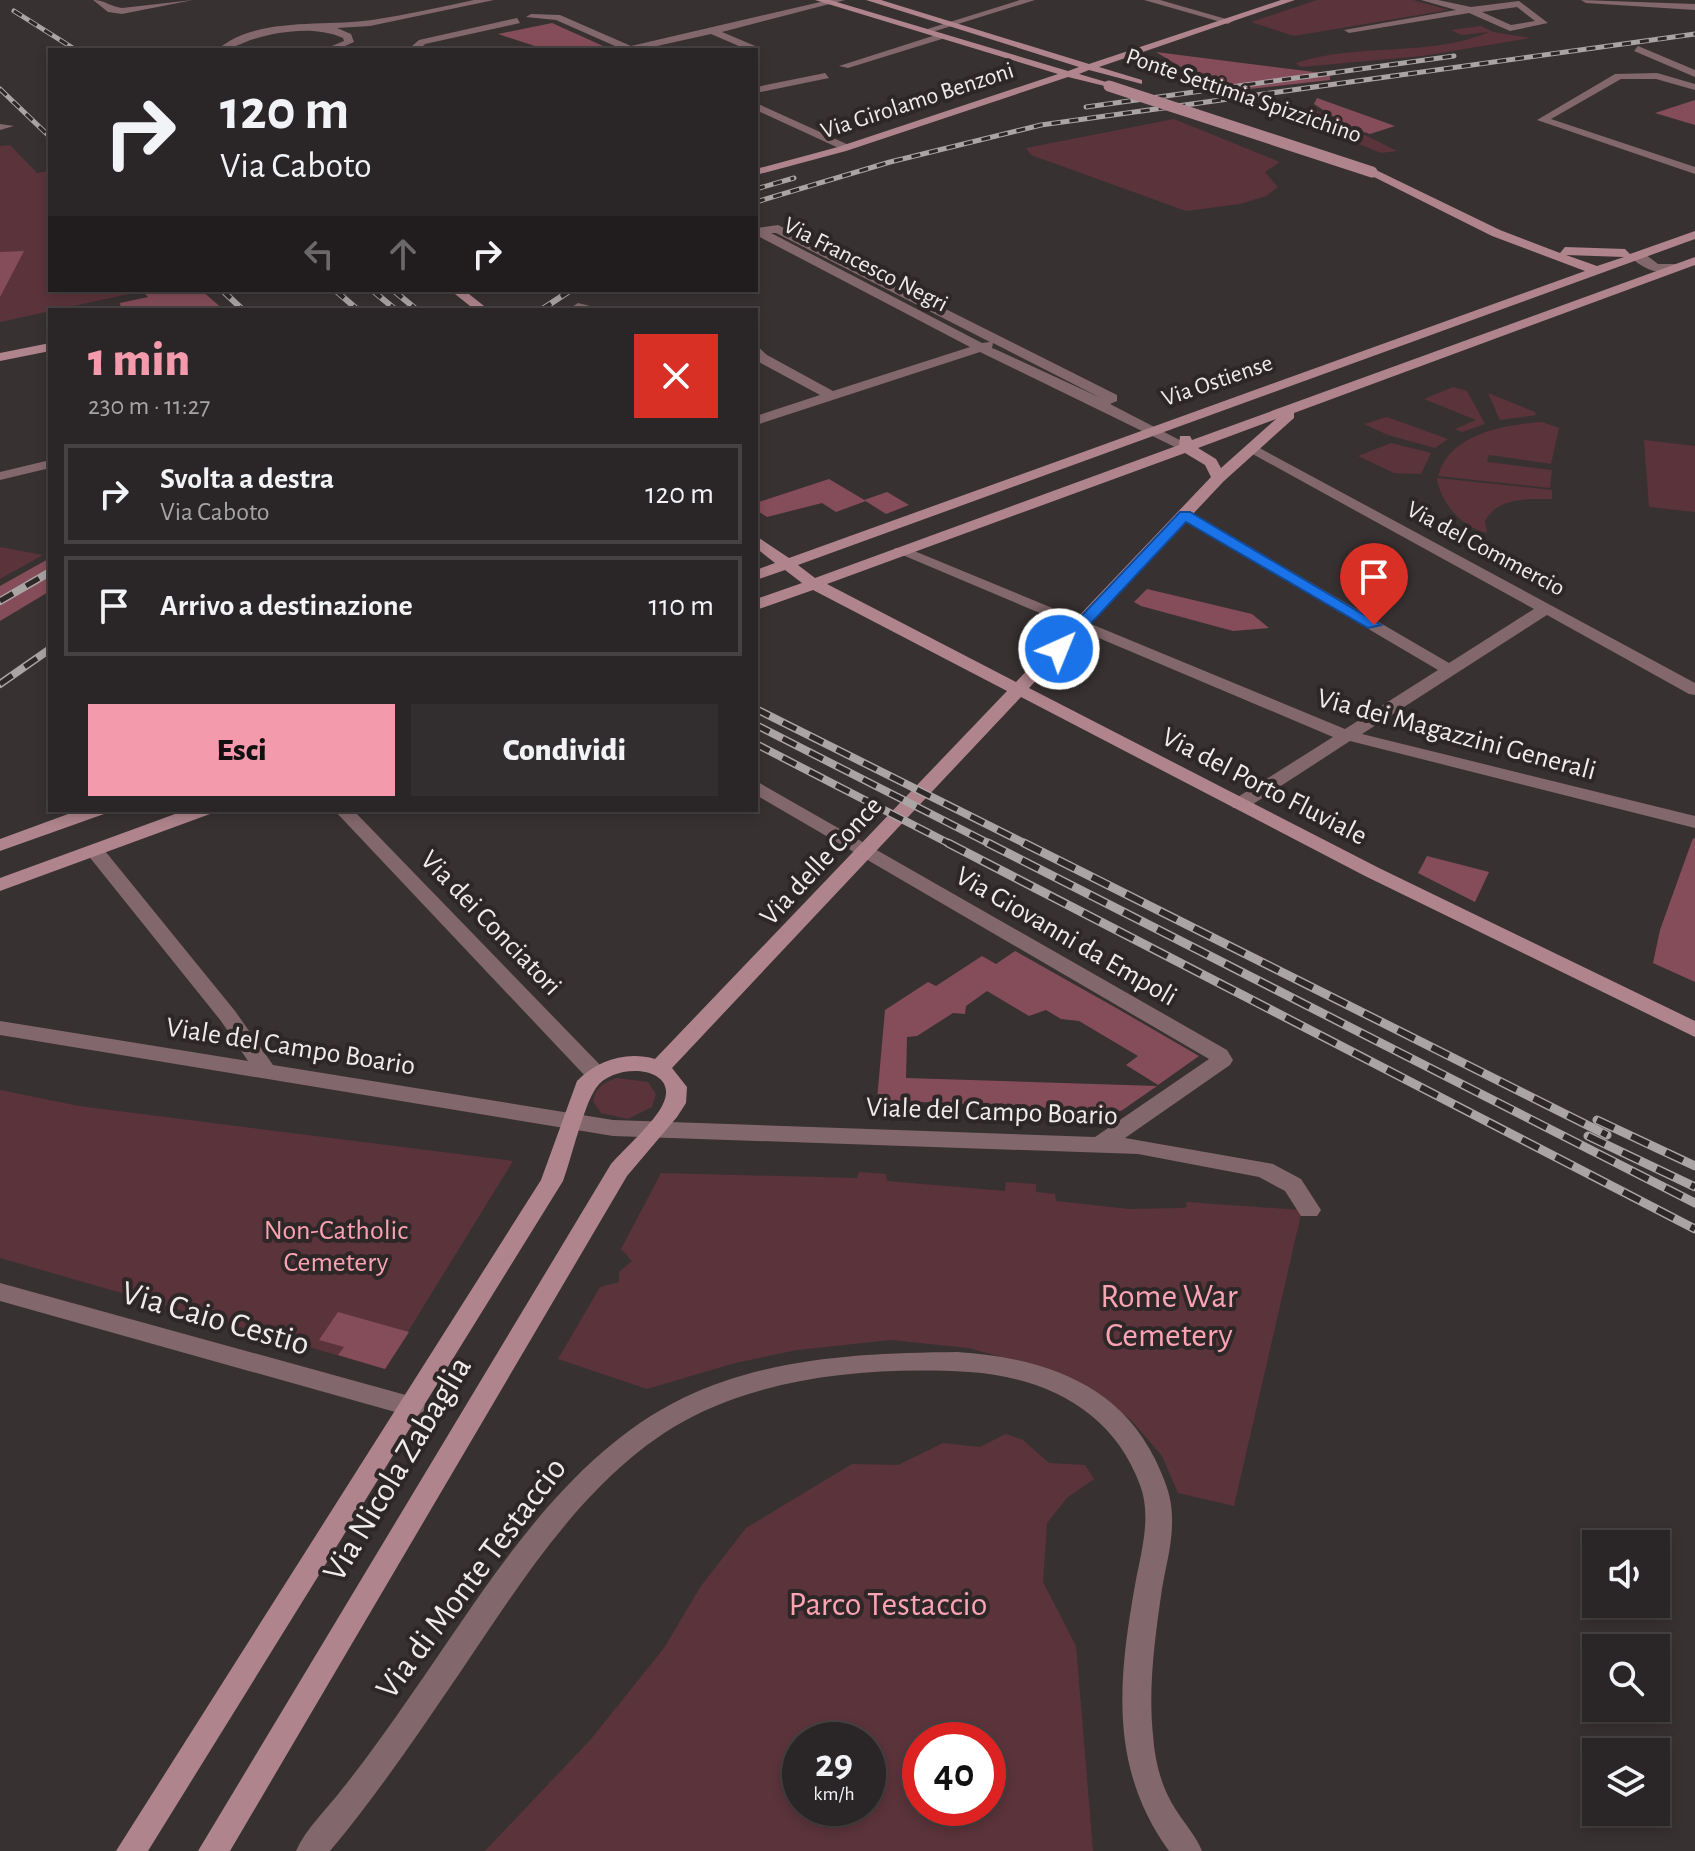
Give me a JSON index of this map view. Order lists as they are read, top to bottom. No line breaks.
{"streets":{"main road":["Ponte Settimia Spizzichino","Via Girolamo Benzoni","Via Ostiense","Via del Porto Fluviale","Via delle Conce","Via Nicola Zabaglia"],"street":["Via Francesco Negri","Via del Commercio","Via dei Magazzini Generali","Via dei Conciatori","Via Giovanni da Empoli","Viale del Campo Boario","Via Caio Cestio","Via di Monte Testaccio"]},"crossings":[["Ponte Settimia Spizzichino","Via Girolamo Benzoni"],["Via Francesco Negri","Via Ostiense"],["Via Ostiense","Via dei Magazzini Generali"],["Via Ostiense","Via del Porto Fluviale"],["Via Ostiense","Via delle Conce"],["Via del Commercio","Via delle Conce"],["Via dei Magazzini Generali","Via delle Conce"],["Via del Porto Fluviale","Via delle Conce"],["Via delle Conce","Via Giovanni da Empoli"],["Via delle Conce","Via Nicola Zabaglia"],["Via dei Conciatori","Via Nicola Zabaglia"],["Via Giovanni da Empoli","Viale del Campo Boario"],["Viale del Campo Boario","Via Nicola Zabaglia"],["Via Caio Cestio","Via Nicola Zabaglia"]],"parks":["Non-Catholic Cemetery","Rome War Cemetery","Parco Testaccio"],"page":{"turn":["120 m","Via Caboto"],"heading":["1 min","230 m · 11:27"],"list":[{"name":"Svolta a destra","note":"Via Caboto","value":"120 m"},{"name":"Arrivo a destinazione","value":"110 m"}],"buttons":["Esci","Condividi"],"speed":"29 km/h","limit":"40"}}
